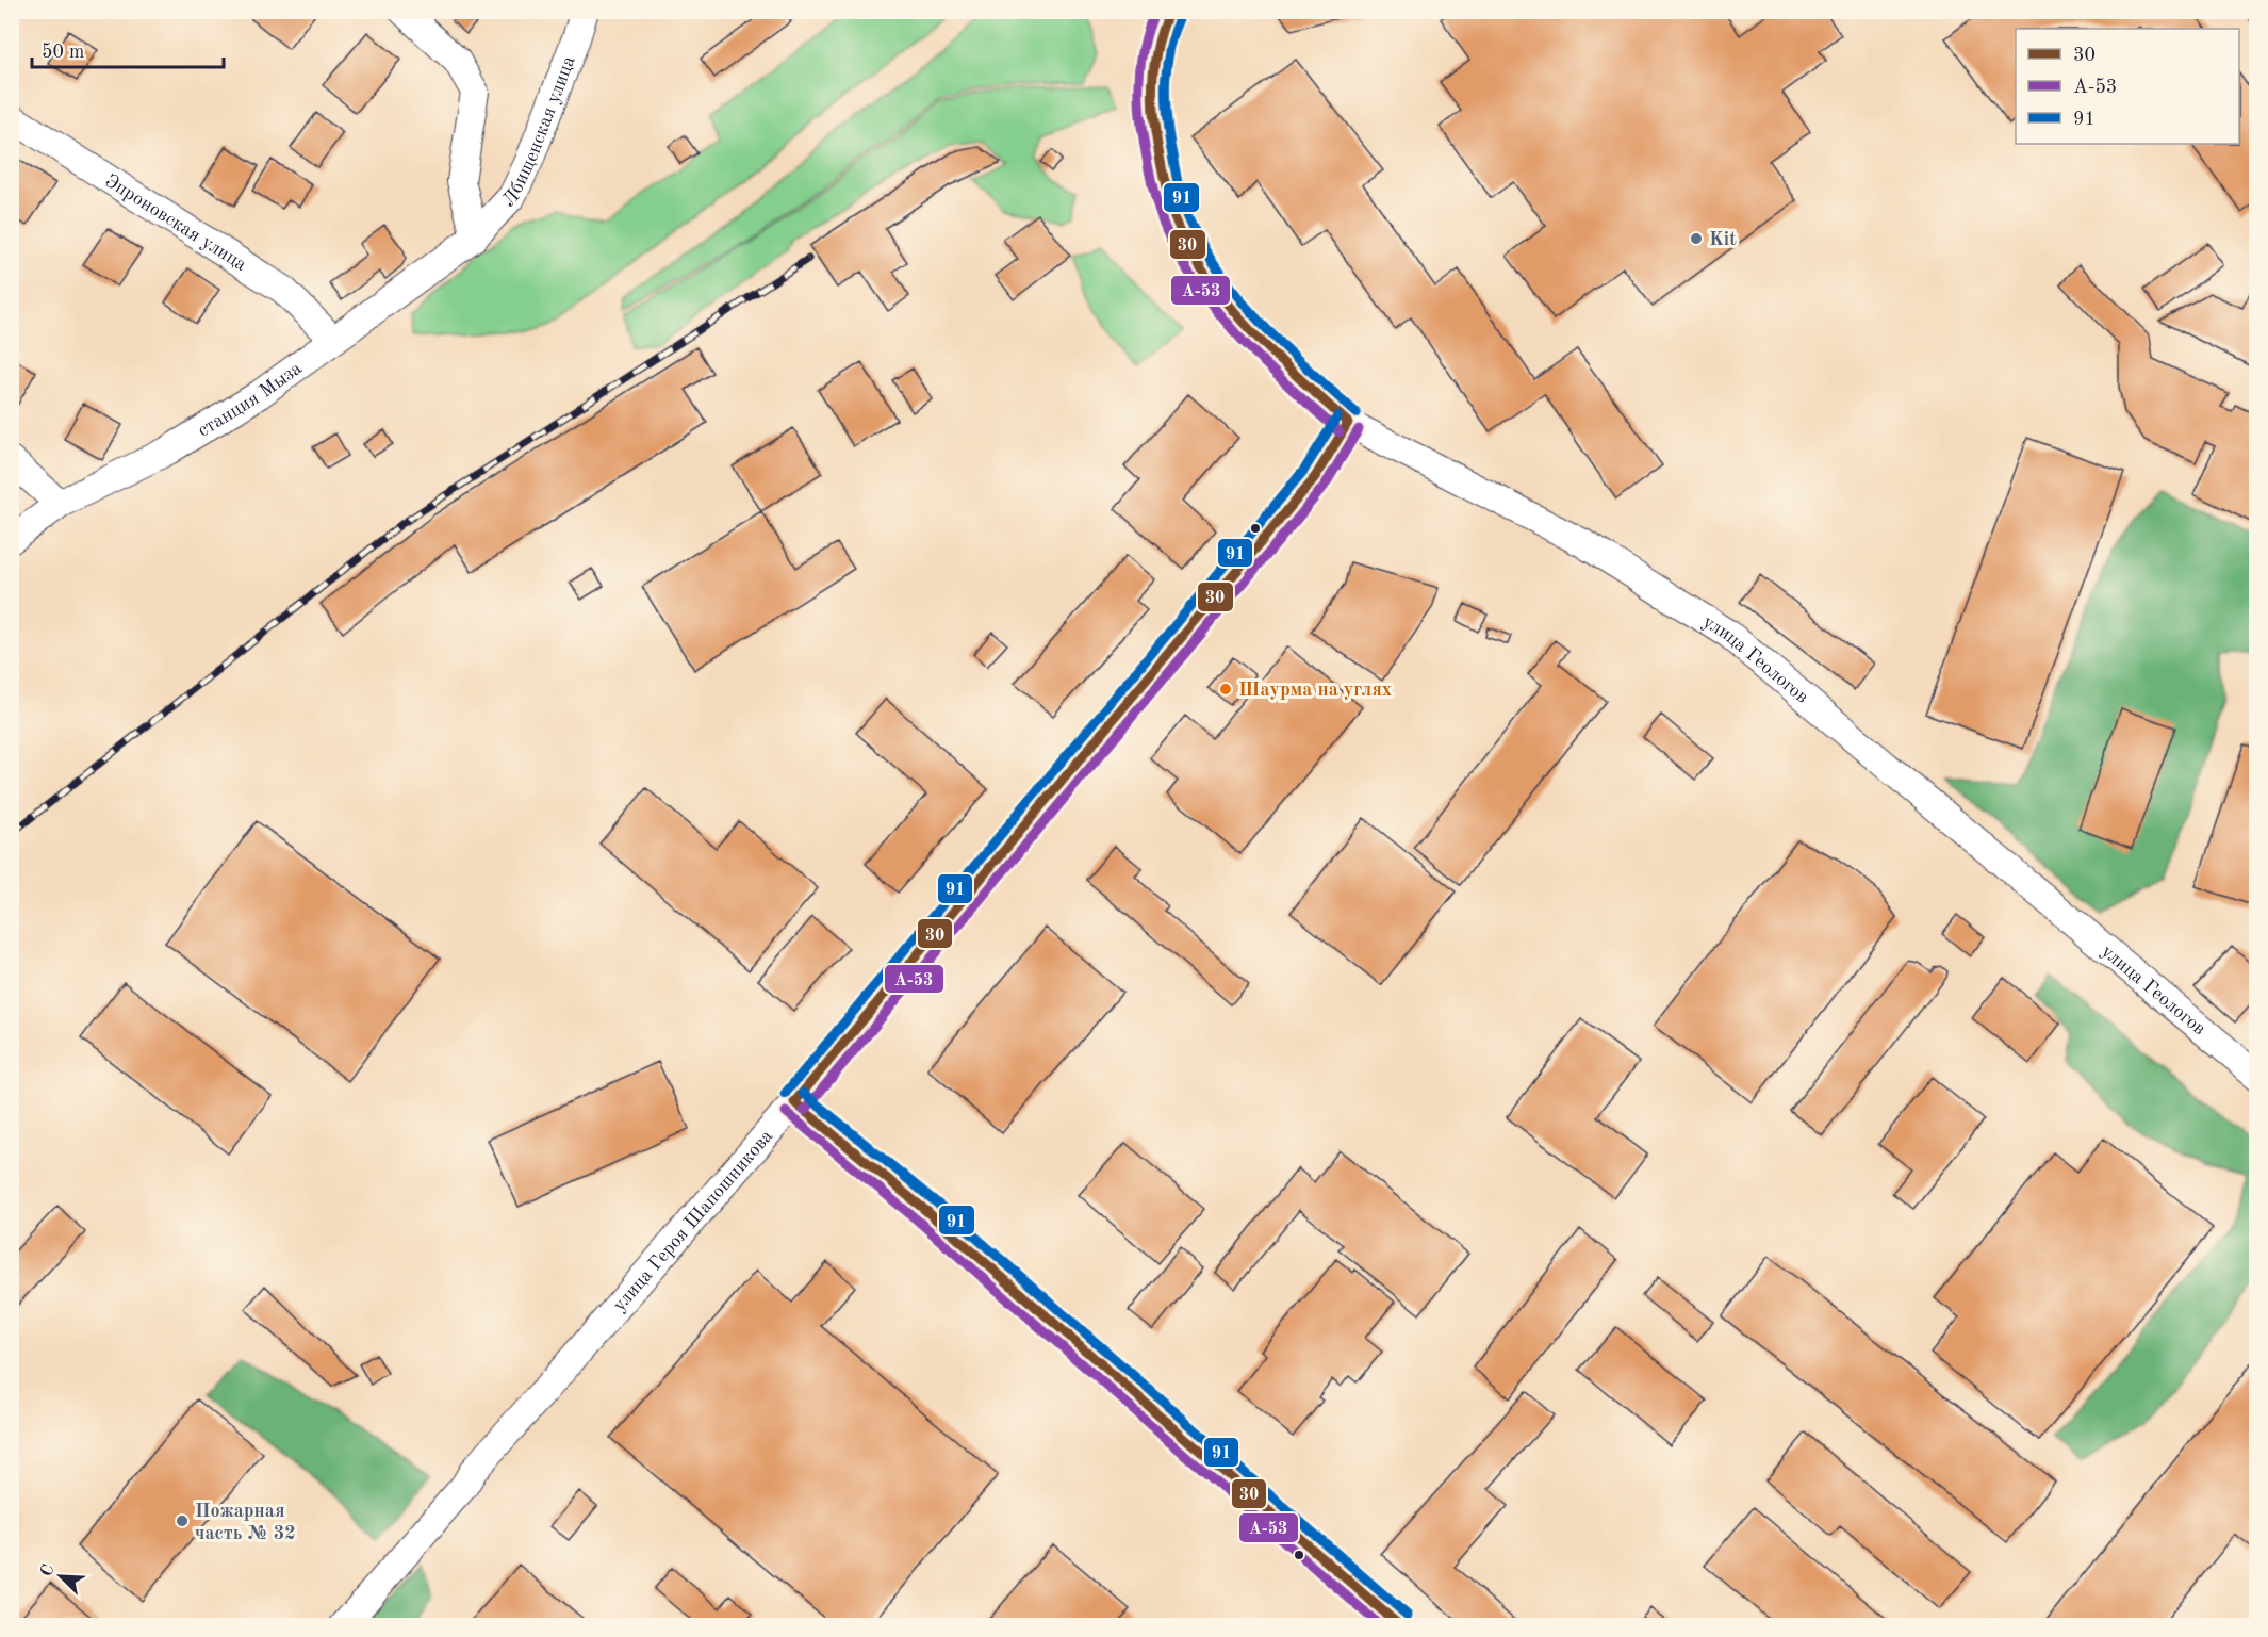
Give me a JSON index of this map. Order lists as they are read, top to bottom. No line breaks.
{"streets":{"street":["Лбищенская улица","Эпроновская улица","станция Мыза","улица Геологов","улица Героя Шапошникова"]},"crossings":[["Лбищенская улица","станция Мыза"],["Эпроновская улица","станция Мыза"],["улица Геологов","улица Героя Шапошникова"]],"places":["Kit","Шаурма на углях","Пожарная часть № 32"],"lines":["transit line 30","transit line А-53","transit line 91"],"legend":["30","А-53","91"],"scale_bar":"50 m","north":"top left"}
